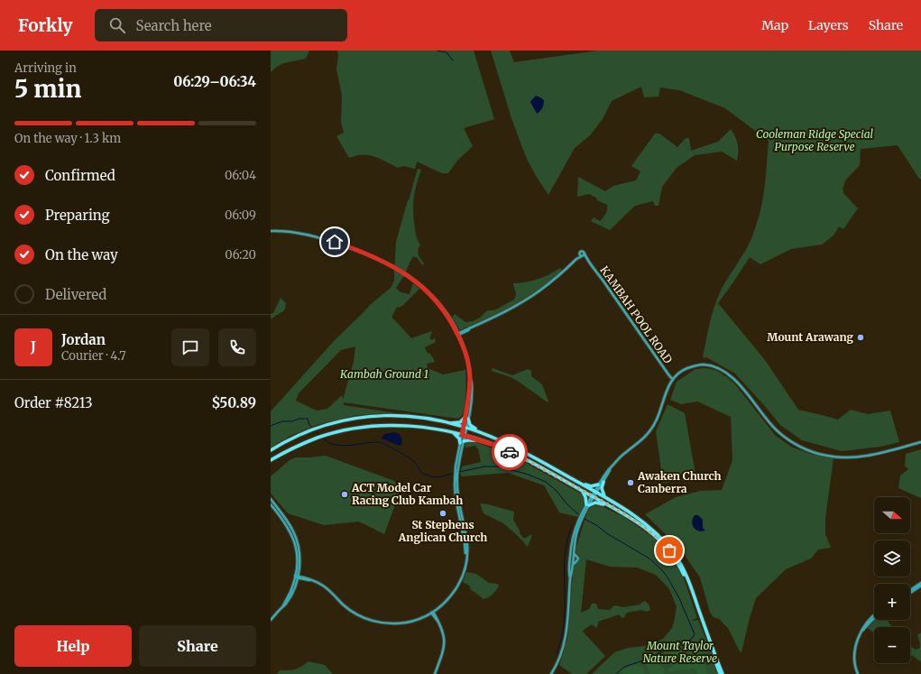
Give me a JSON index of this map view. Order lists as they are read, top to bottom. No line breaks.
{"streets":{"street":["KAMBAH POOL ROAD"]},"parks":["Cooleman Ridge Special Purpose Reserve","Kambah Ground 1","Mount Taylor Nature Reserve"],"places":["Mount Arawang","Awaken Church Canberra","ACT Model Car Racing Club Kambah","St Stephens Anglican Church"],"north":"right","page":{"header":"Forkly","search":"Search here","nav":["Map","Layers","Share"],"heading":["5 min","Arriving in","06:29–06:34"],"panel":["Jordan","Courier · 4.7","Order #8213","$50.89"],"bar":"On the way · 1.3 km","list":[["Confirmed","06:04"],["Preparing","06:09"],["On the way","06:20"],"Delivered"],"round":"J","map_buttons":["+","−"],"buttons":["Help","Share"]}}
